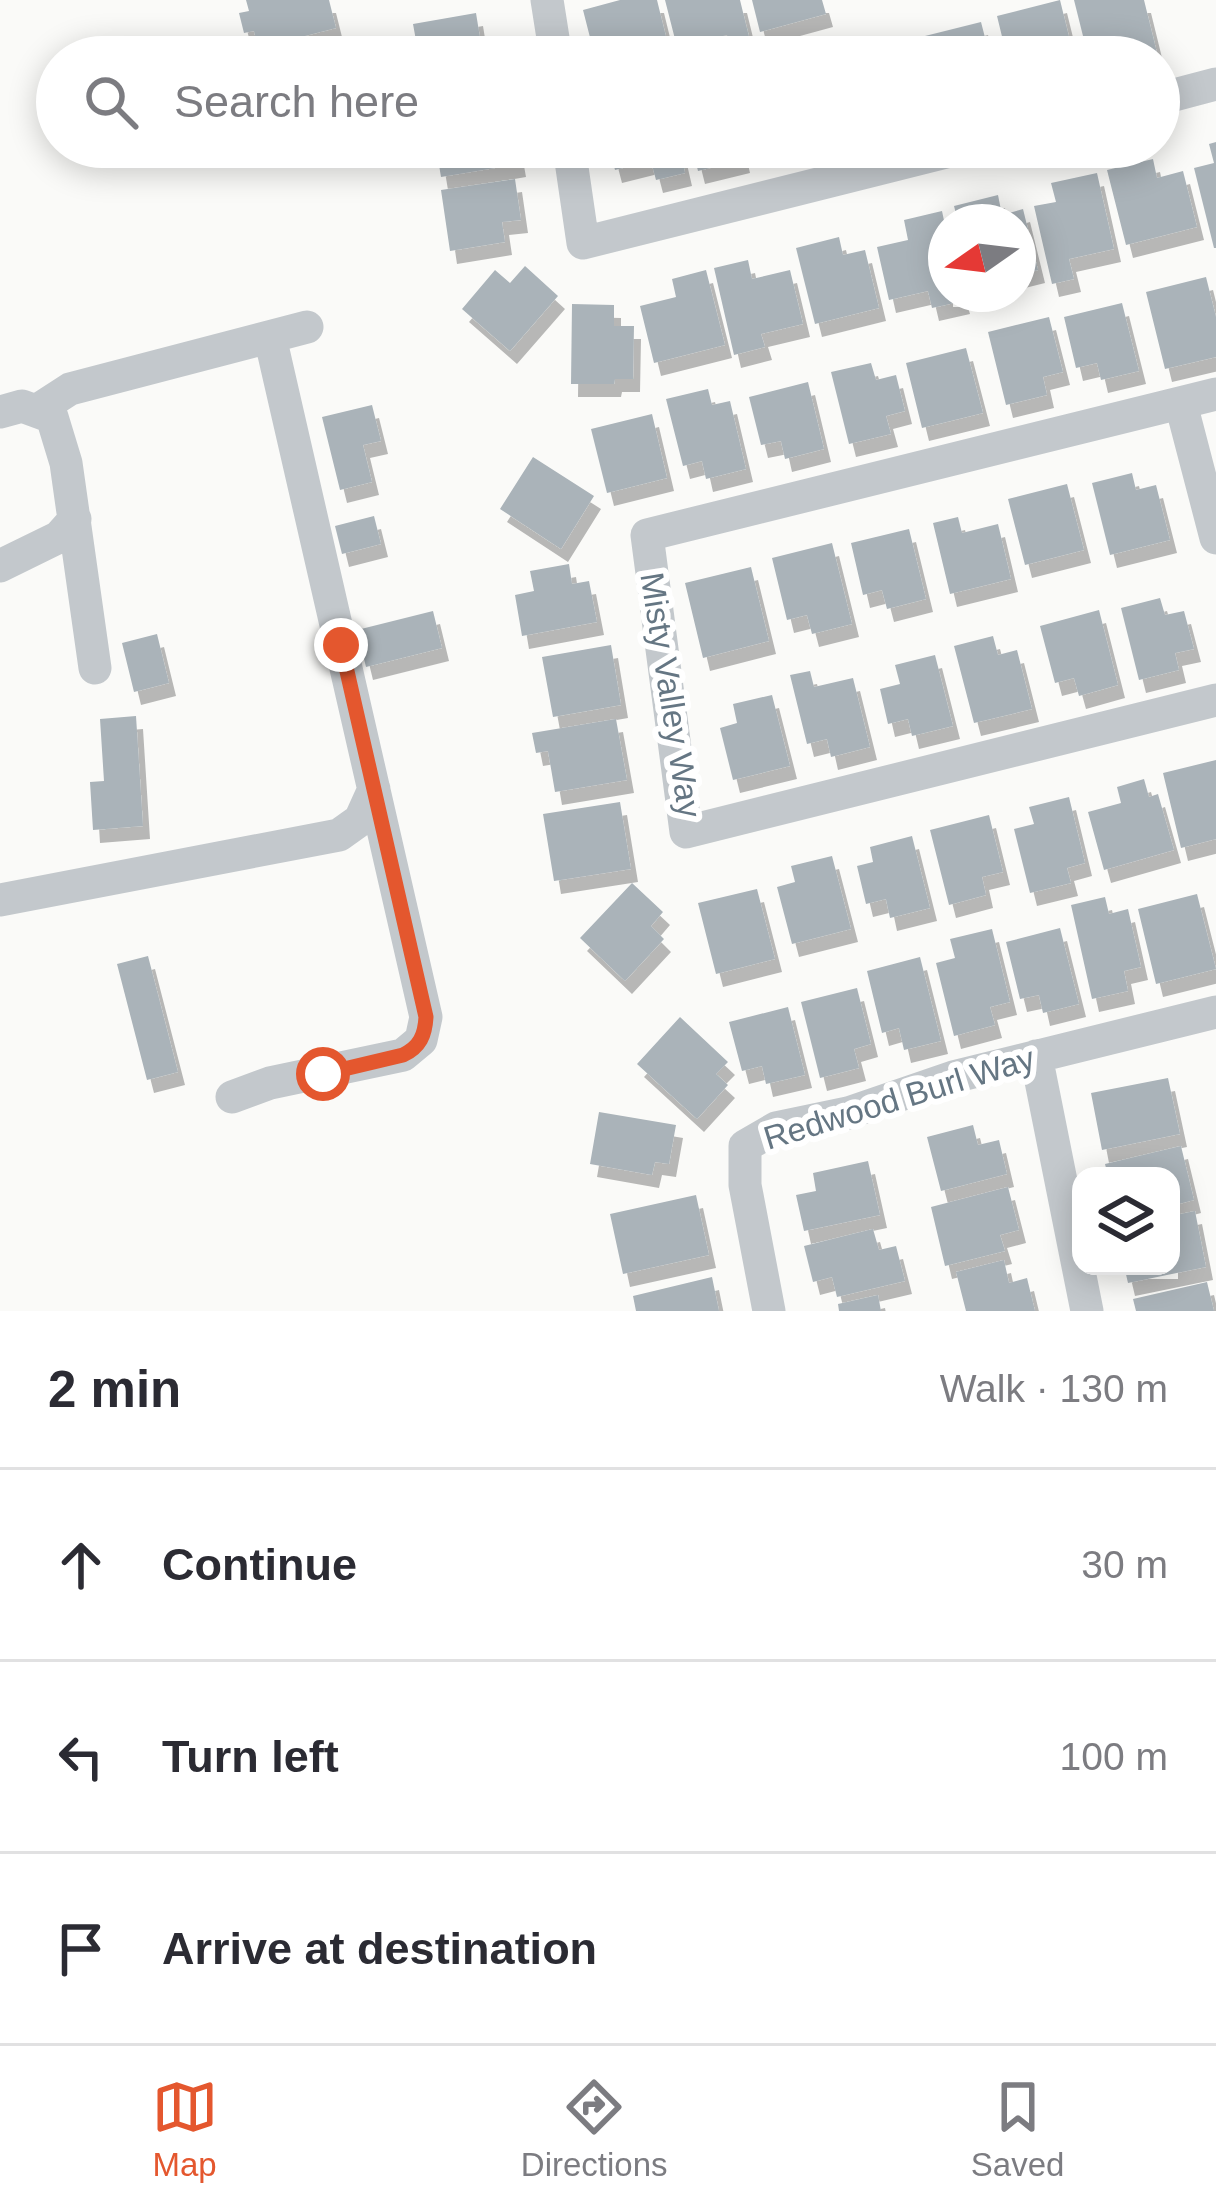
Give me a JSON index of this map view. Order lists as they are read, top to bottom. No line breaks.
{"streets":{"street":["Misty Valley Way","Redwood Burl Way"]},"north":"left","page":{"search":"Search here","heading":["2 min","Walk · 130 m"],"list":[["Continue","30 m"],["Turn left","100 m"],"Arrive at destination"],"nav":["Map","Directions","Saved"]}}
